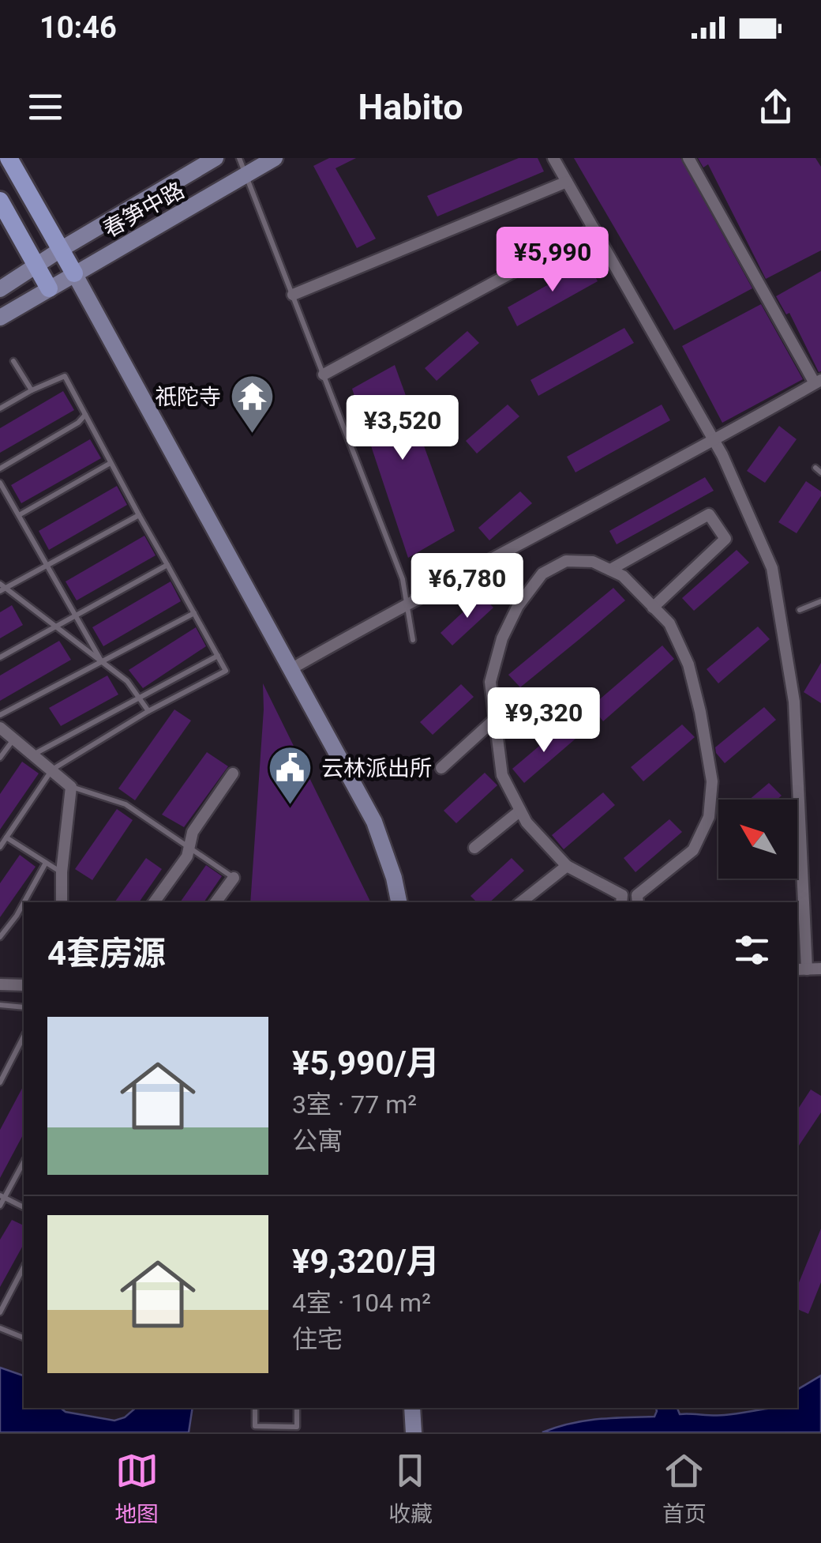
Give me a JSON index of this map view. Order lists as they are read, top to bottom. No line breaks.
{"streets":{"street":["春笋中路"]},"places":{"temple":["祇陀寺"],"public building":["云林派出所"]},"north":"top left","page":{"status":"10:46","header":"Habito","price":["¥5,990","¥3,520","¥6,780","¥9,320"],"heading":"4套房源","list":[{"name":"¥5,990/月","note":"3室 · 77 m² · 公寓"},{"name":"¥9,320/月","note":"4室 · 104 m² · 住宅"}],"tabs":["地图","收藏","首页"]}}
